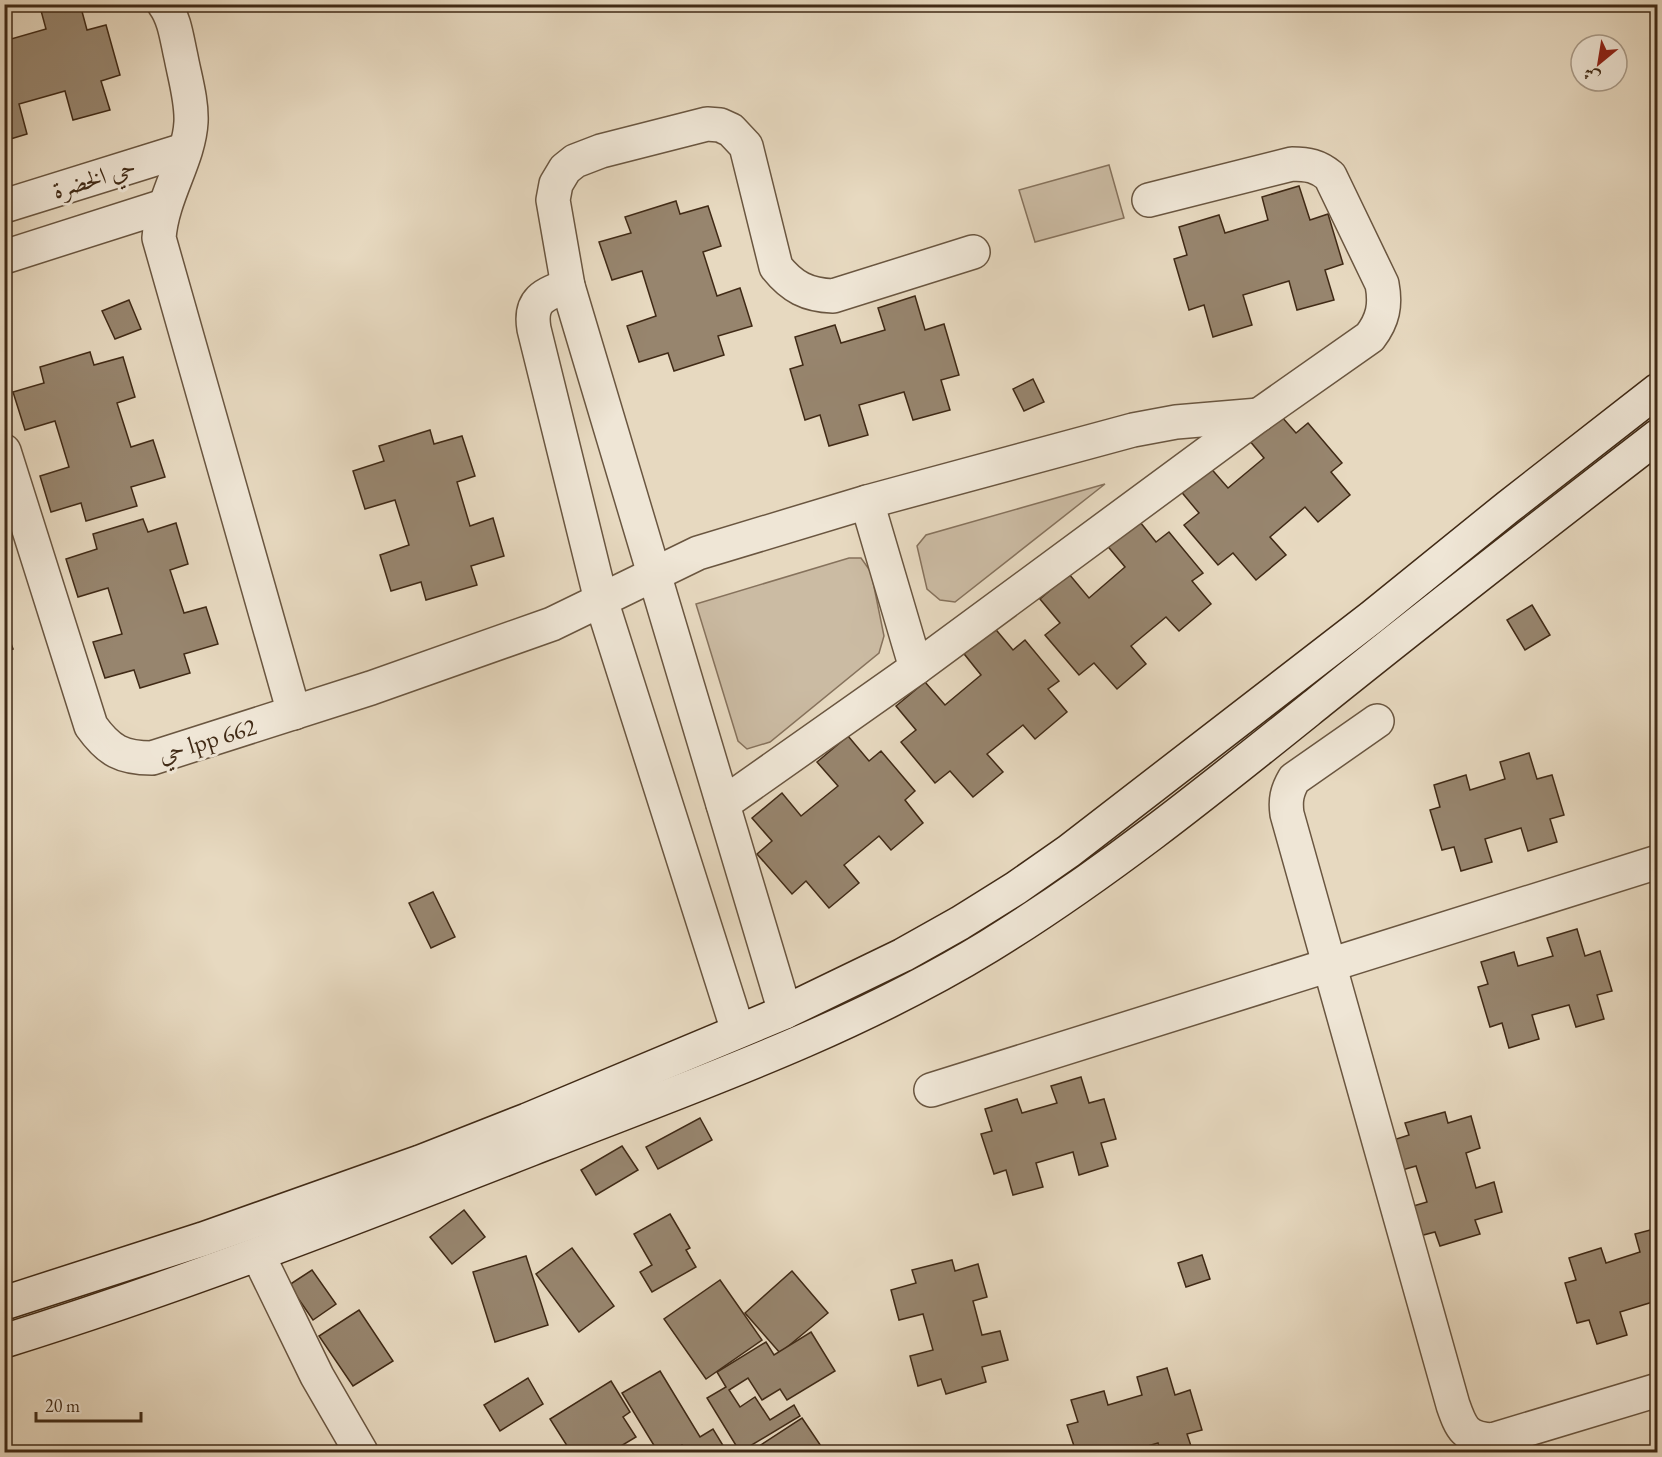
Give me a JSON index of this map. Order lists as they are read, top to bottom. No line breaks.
{"streets":{"street":["حي الخضرة","حي lpp 662"]},"scale_bar":"20 m","north":"bottom left"}
